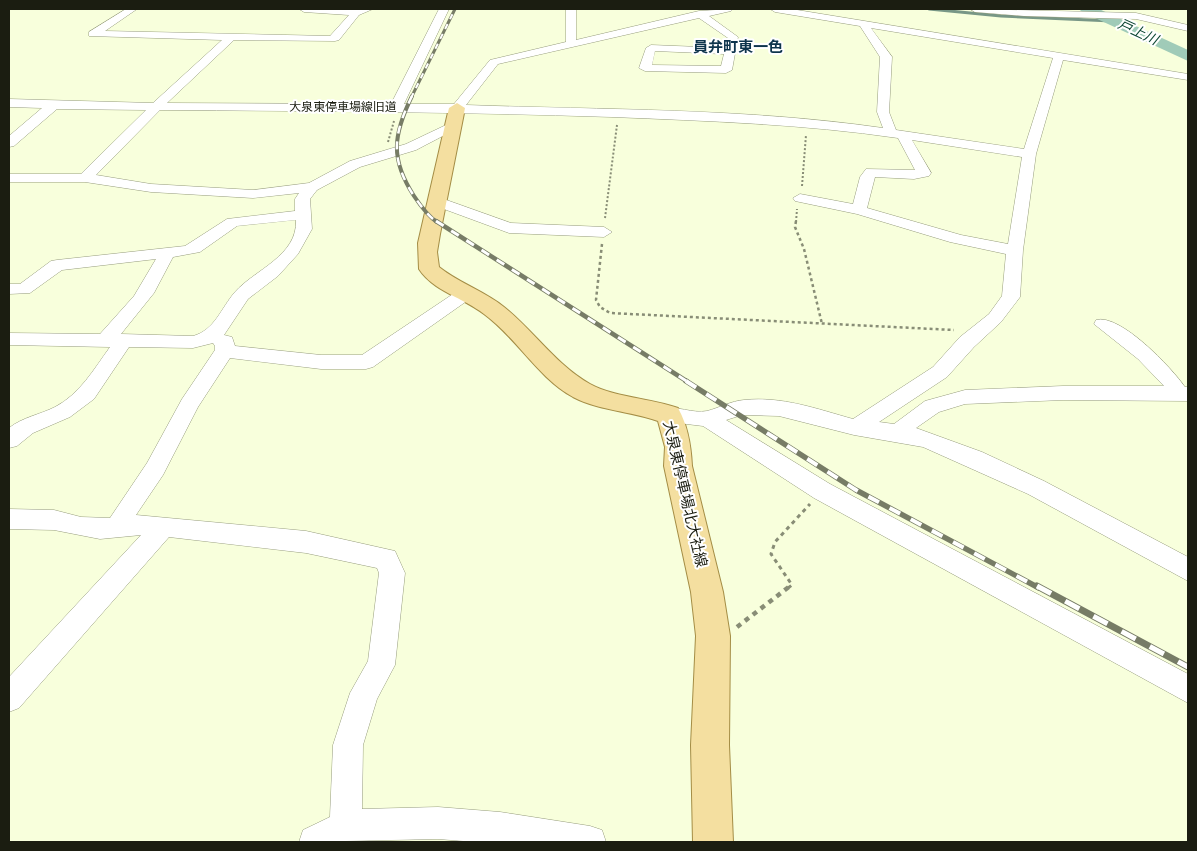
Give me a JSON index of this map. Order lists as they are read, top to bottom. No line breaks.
{"streets":{"main road":["大泉東停車場北大社線"],"street":["大泉東停車場線旧道"]},"crossings":[["大泉東停車場線旧道","大泉東停車場北大社線"]],"districts":["員弁町東一色"],"water":["戸上川"]}
